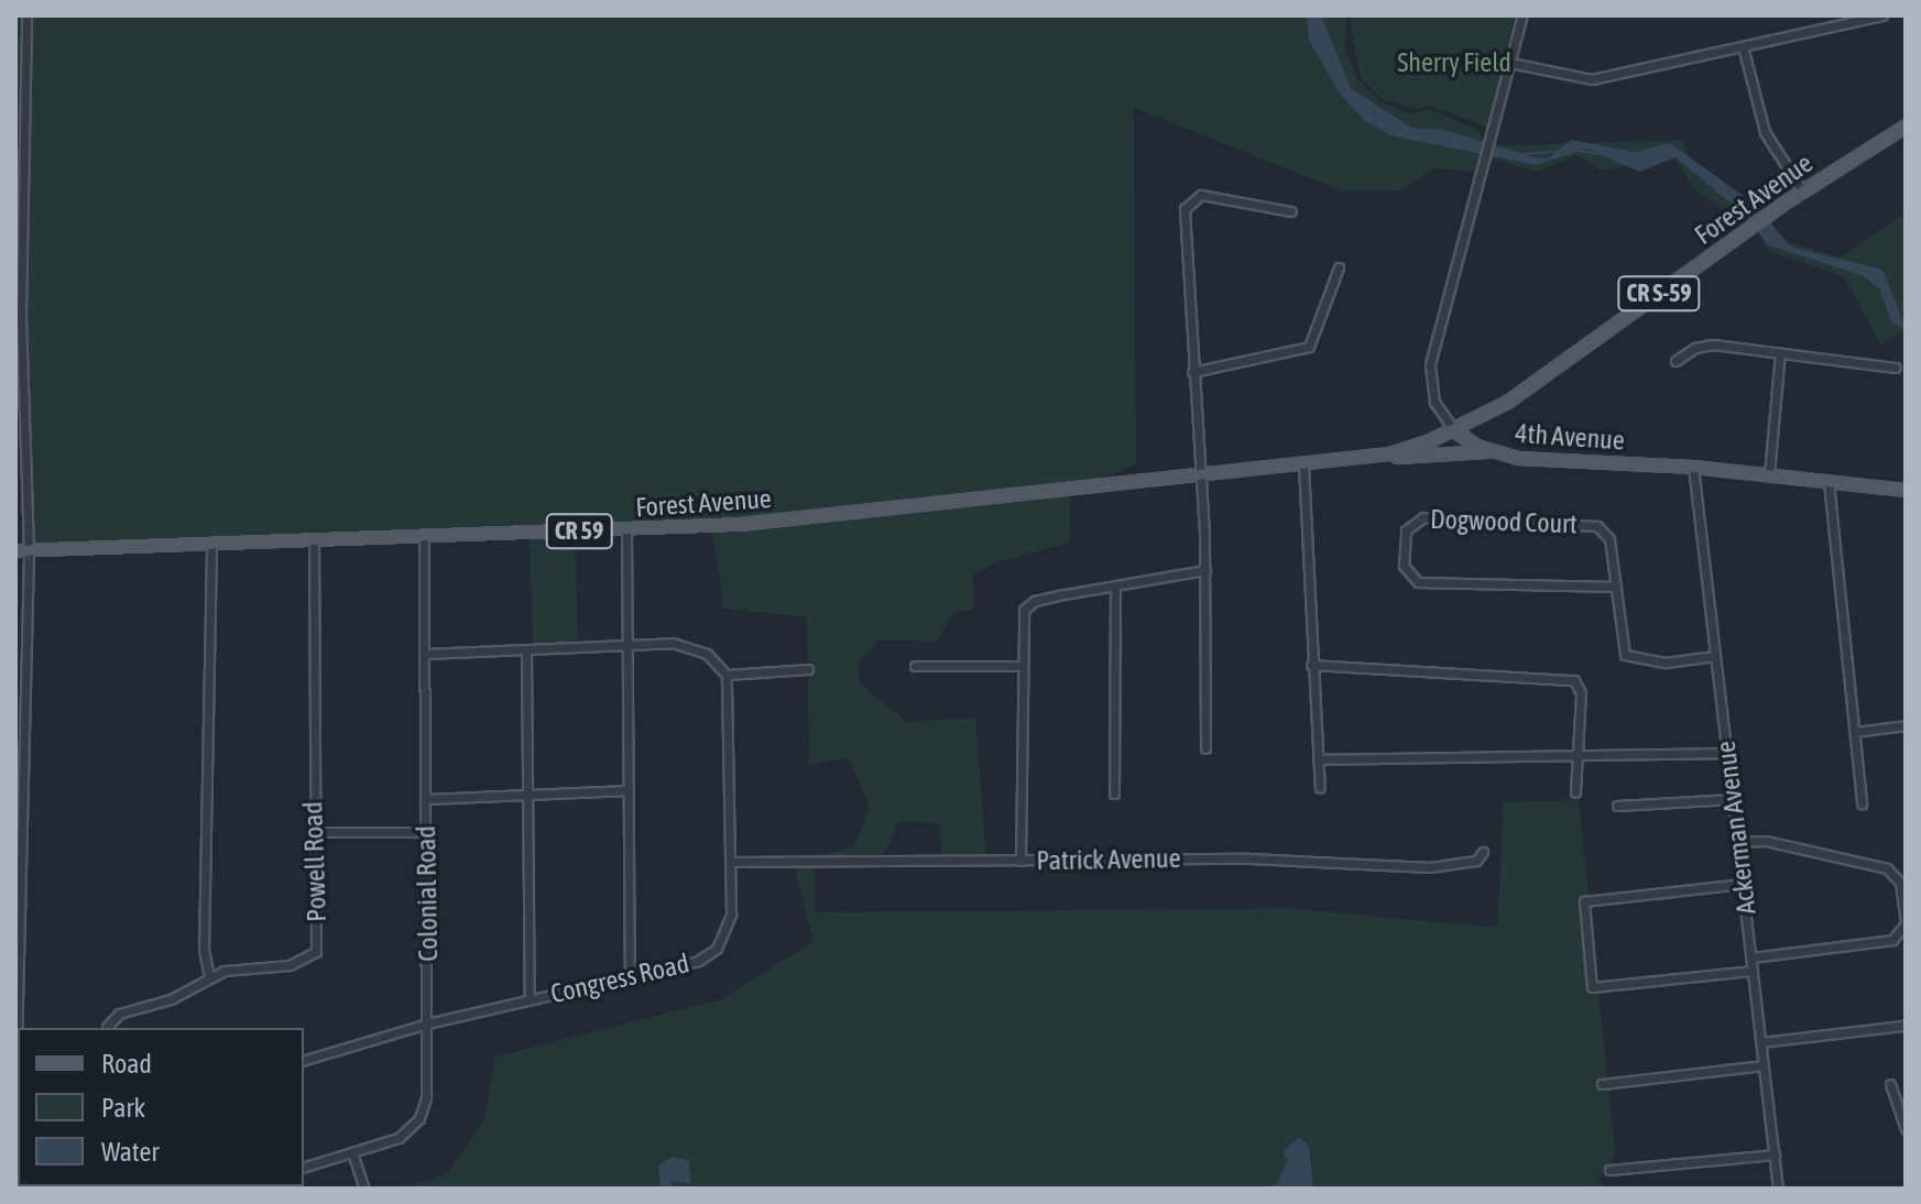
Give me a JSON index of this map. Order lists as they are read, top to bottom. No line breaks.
{"streets":{"main road":["Forest Avenue","CR S-59","4th Avenue","CR 59"],"street":["Dogwood Court","Ackerman Avenue","Patrick Avenue","Powell Road","Colonial Road","Congress Road"]},"crossings":[["Forest Avenue","4th Avenue"],["Forest Avenue","CR 59"],["Forest Avenue","Powell Road"],["Forest Avenue","Colonial Road"],["4th Avenue","CR 59"],["4th Avenue","Ackerman Avenue"],["Dogwood Court","Ackerman Avenue"],["Patrick Avenue","Congress Road"],["Colonial Road","Congress Road"]],"parks":["Sherry Field"],"legend":["Road","Park","Water"]}
